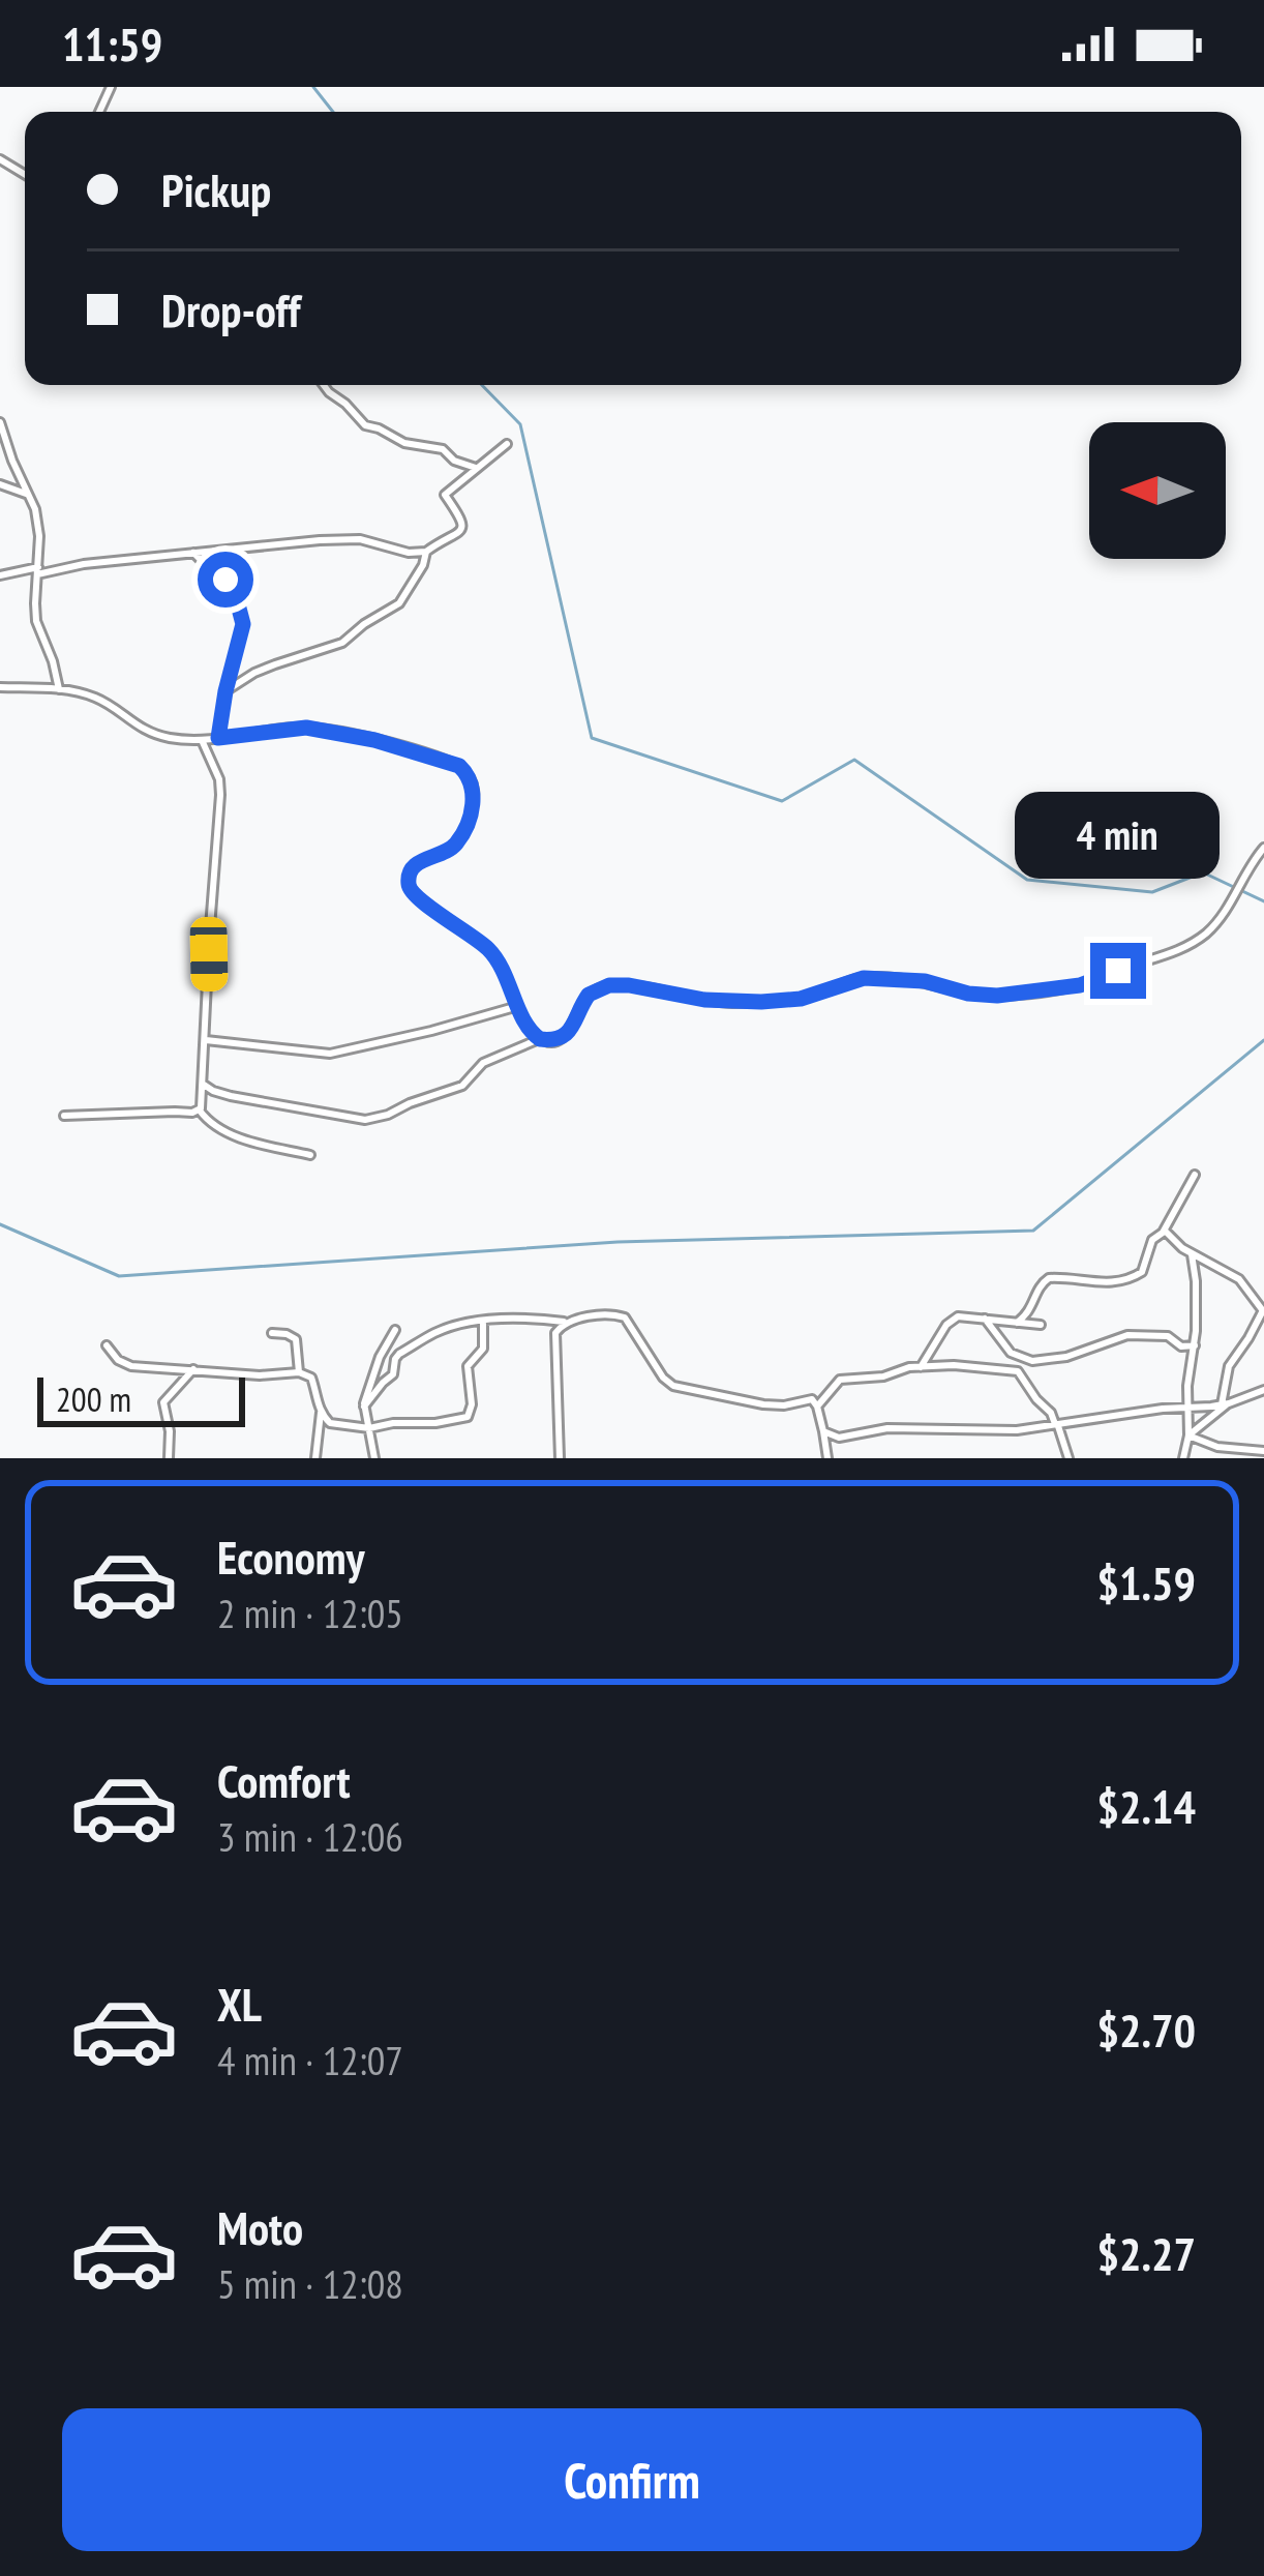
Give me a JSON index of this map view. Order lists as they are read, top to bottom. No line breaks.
{"scale_bar":"200 m","north":"left","page":{"status":"11:59","banner":["Pickup","Drop-off"],"bubble":"4 min","scale":"200 m","list":[{"name":"Economy","note":"2 min · 12:05","value":"$1.59"},{"name":"Comfort","note":"3 min · 12:06","value":"$2.14"},{"name":"XL","note":"4 min · 12:07","value":"$2.70"},{"name":"Moto","note":"5 min · 12:08","value":"$2.27"}],"buttons":"Confirm"}}
